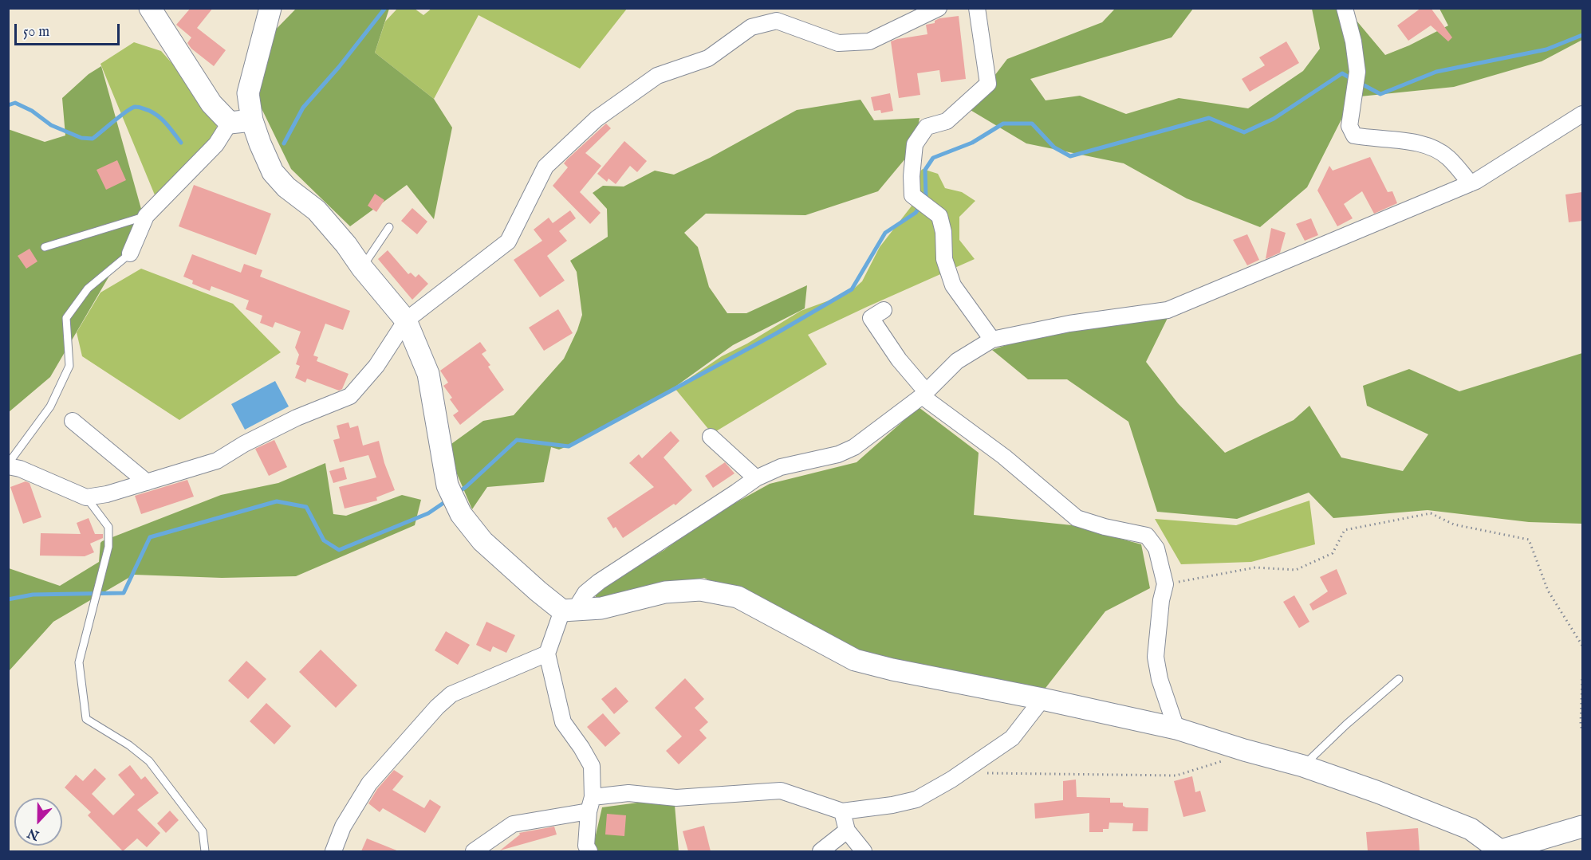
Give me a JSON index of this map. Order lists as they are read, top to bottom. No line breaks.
{"scale_bar":"50 m","north":"bottom"}
